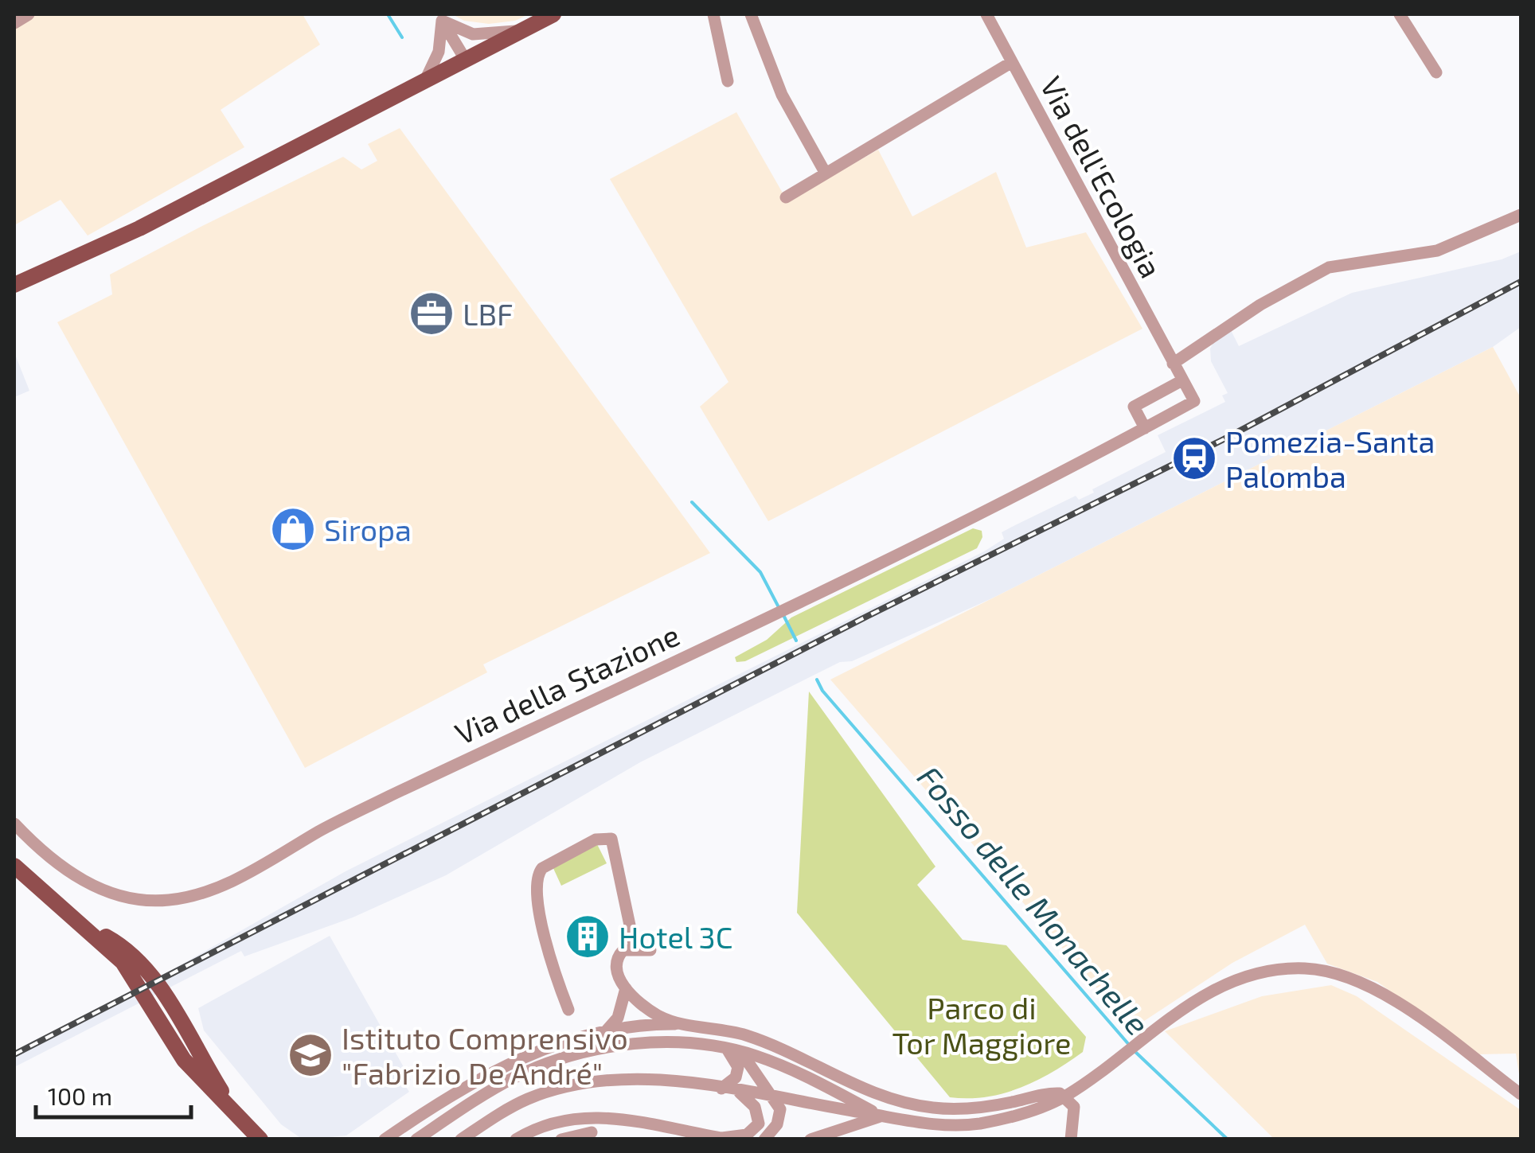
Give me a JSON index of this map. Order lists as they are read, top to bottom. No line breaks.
{"streets":{"street":["Via dell'Ecologia","Via della Stazione"]},"water":["Fosso delle Monachelle"],"parks":["Parco di Tor Maggiore"],"places":{"office":["LBF"],"station":["Pomezia-Santa Palomba"],"shop":["Siropa"],"building":["Hotel 3C"],"school or university":["Istituto Comprensivo \"Fabrizio De André\""]},"scale_bar":"100 m"}
